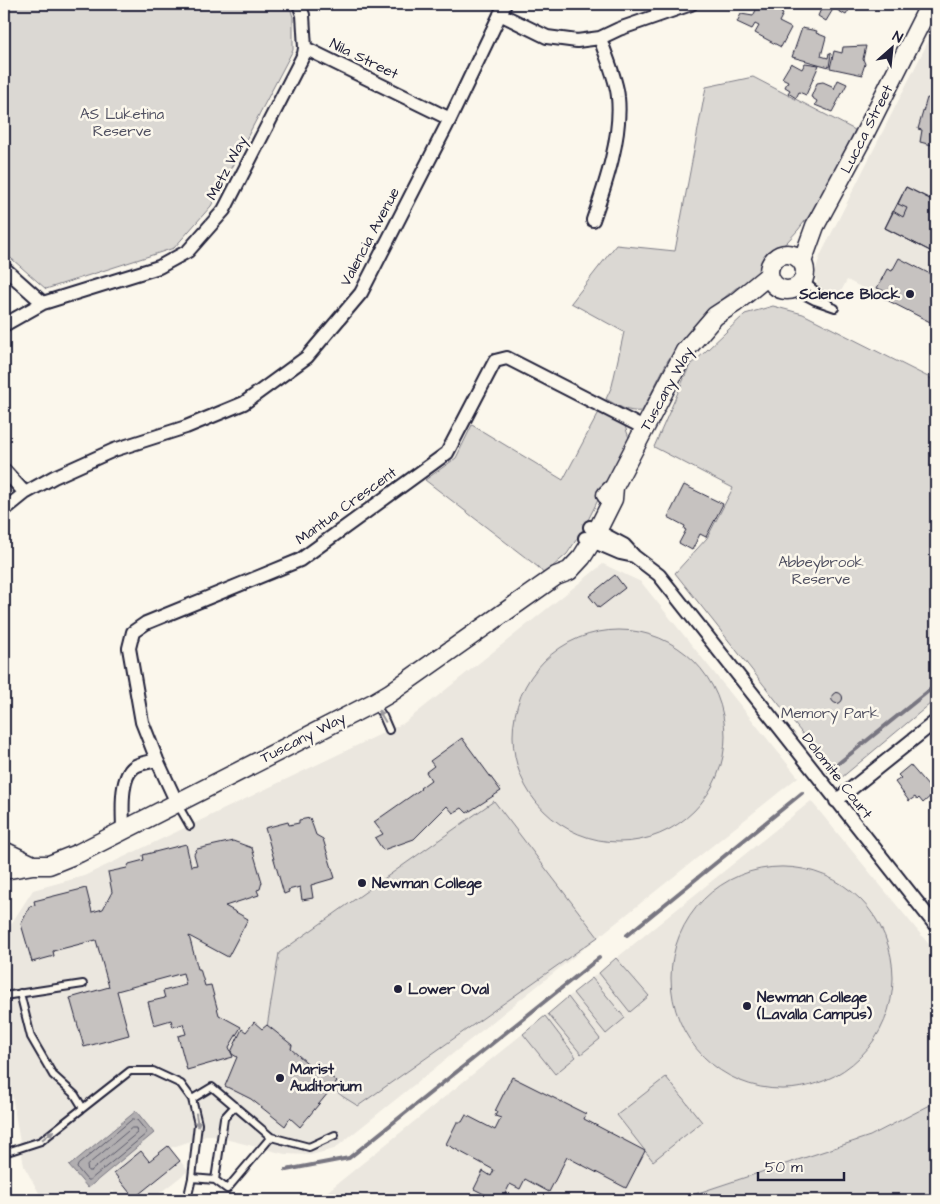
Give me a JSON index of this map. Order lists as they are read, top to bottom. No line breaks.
{"streets":{"street":["Nila Street","Lucca Street","Metz Way","Valencia Avenue","Tuscany Way","Mantua Crescent","Dolomite Court"]},"crossings":[["Nila Street","Metz Way"],["Nila Street","Valencia Avenue"],["Lucca Street","Tuscany Way"],["Tuscany Way","Mantua Crescent"],["Tuscany Way","Dolomite Court"]],"parks":["AS Luketina Reserve","Abbeybrook Reserve","Memory Park"],"places":["Science Block","Newman College","Lower Oval","Newman College (Lavalla Campus)","Marist Auditorium"],"scale_bar":"50 m","north":"top right"}
